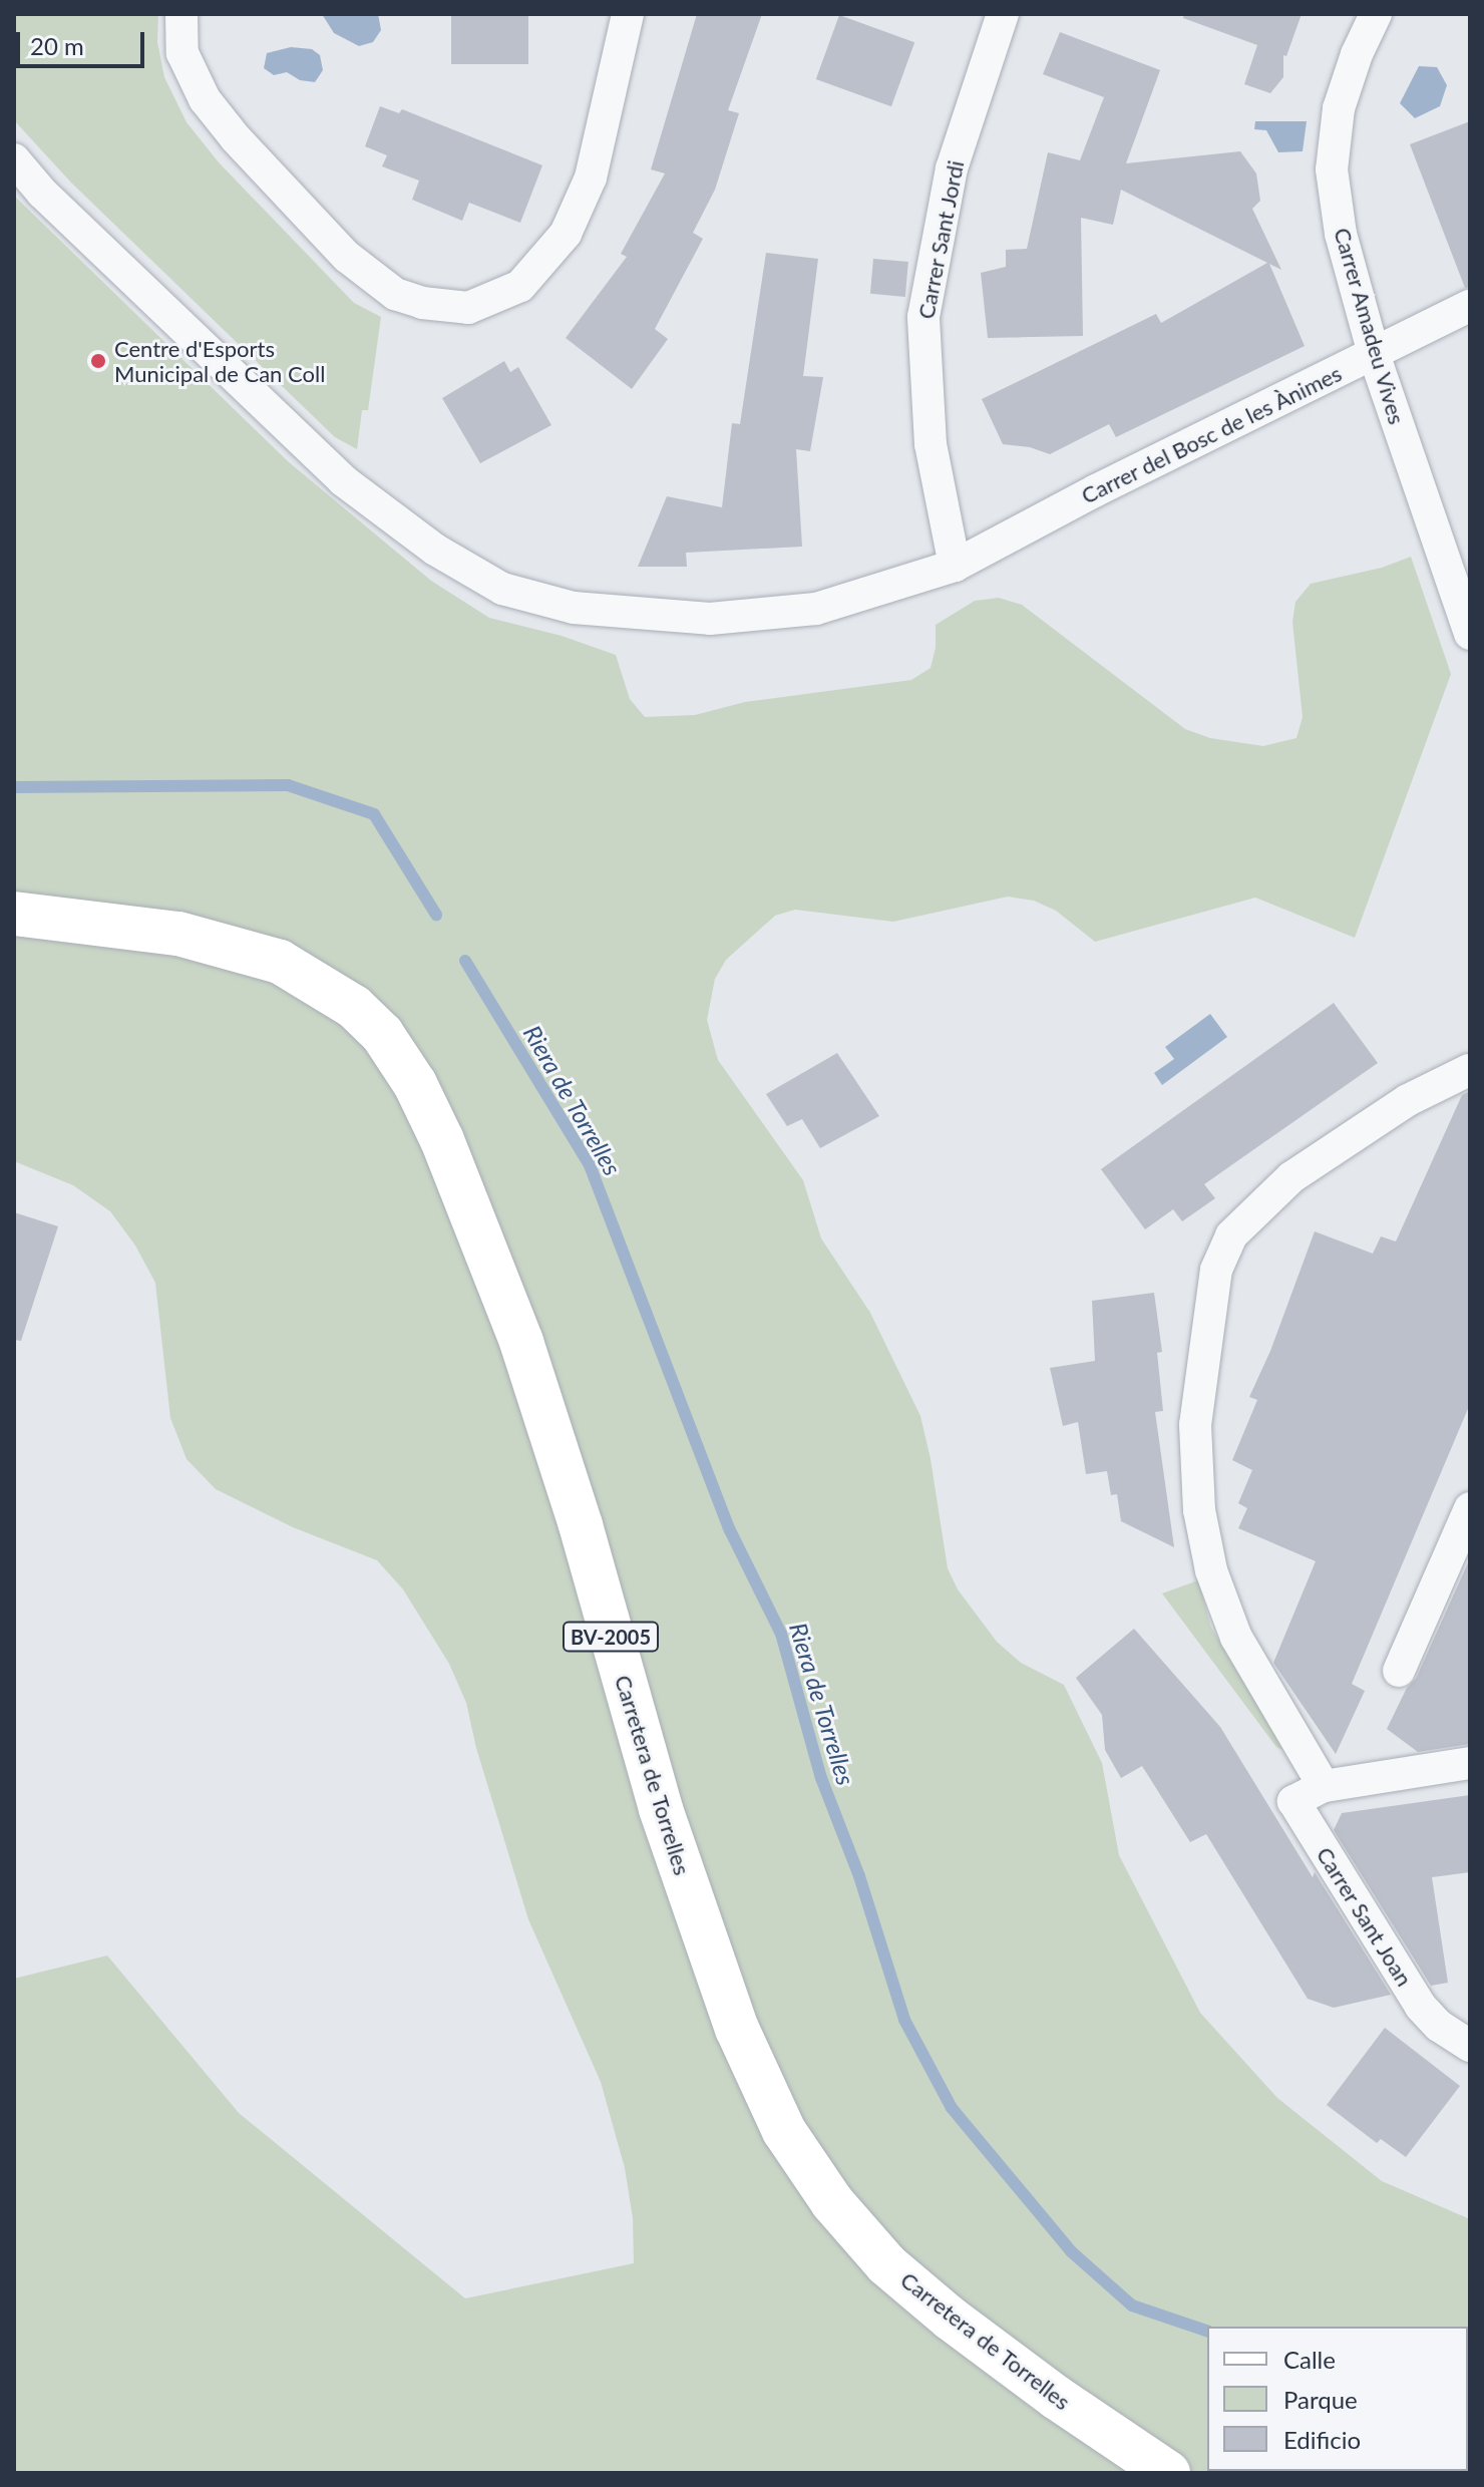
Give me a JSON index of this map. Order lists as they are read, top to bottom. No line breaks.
{"streets":{"main road":["BV-2005","Carretera de Torrelles"],"street":["Carrer Sant Jordi","Carrer Amadeu Vives","Carrer del Bosc de les Ànimes","Carrer Sant Joan"]},"crossings":[["Carrer Sant Jordi","Carrer del Bosc de les Ànimes"],["Carrer Amadeu Vives","Carrer del Bosc de les Ànimes"]],"water":["Riera de Torrelles"],"places":["Centre d'Esports Municipal de Can Coll"],"legend":["Calle","Parque","Edificio"],"scale_bar":"20 m"}
